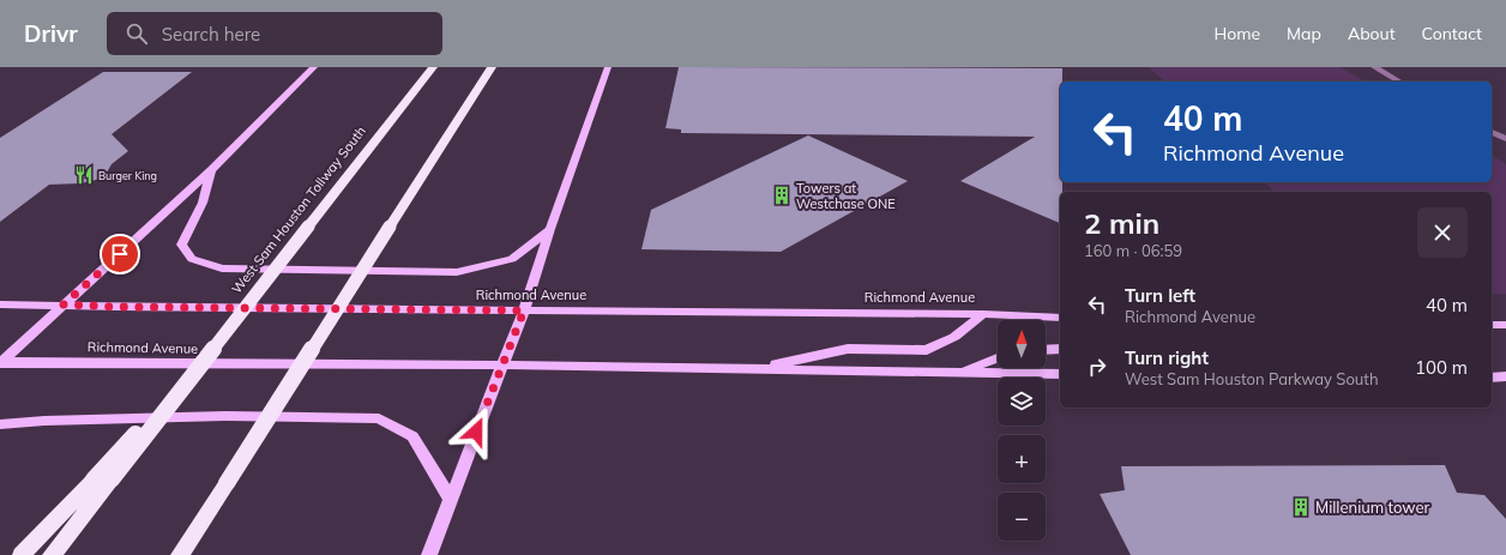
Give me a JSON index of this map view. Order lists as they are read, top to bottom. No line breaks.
{"streets":{"highway":["West Sam Houston Tollway South"],"main road":["Richmond Avenue"]},"places":{"restaurant":["Burger King"],"building":["Towers at Westchase ONE","Millenium tower"]},"north":"top","page":{"header":"Drivr","search":"Search here","nav":["Home","Map","About","Contact"],"turn":["40 m","Richmond Avenue"],"heading":["2 min","160 m · 06:59"],"list":[{"name":"Turn left","note":"Richmond Avenue","value":"40 m"},{"name":"Turn right","note":"West Sam Houston Parkway South","value":"100 m"}],"map_buttons":["+","−"]}}
